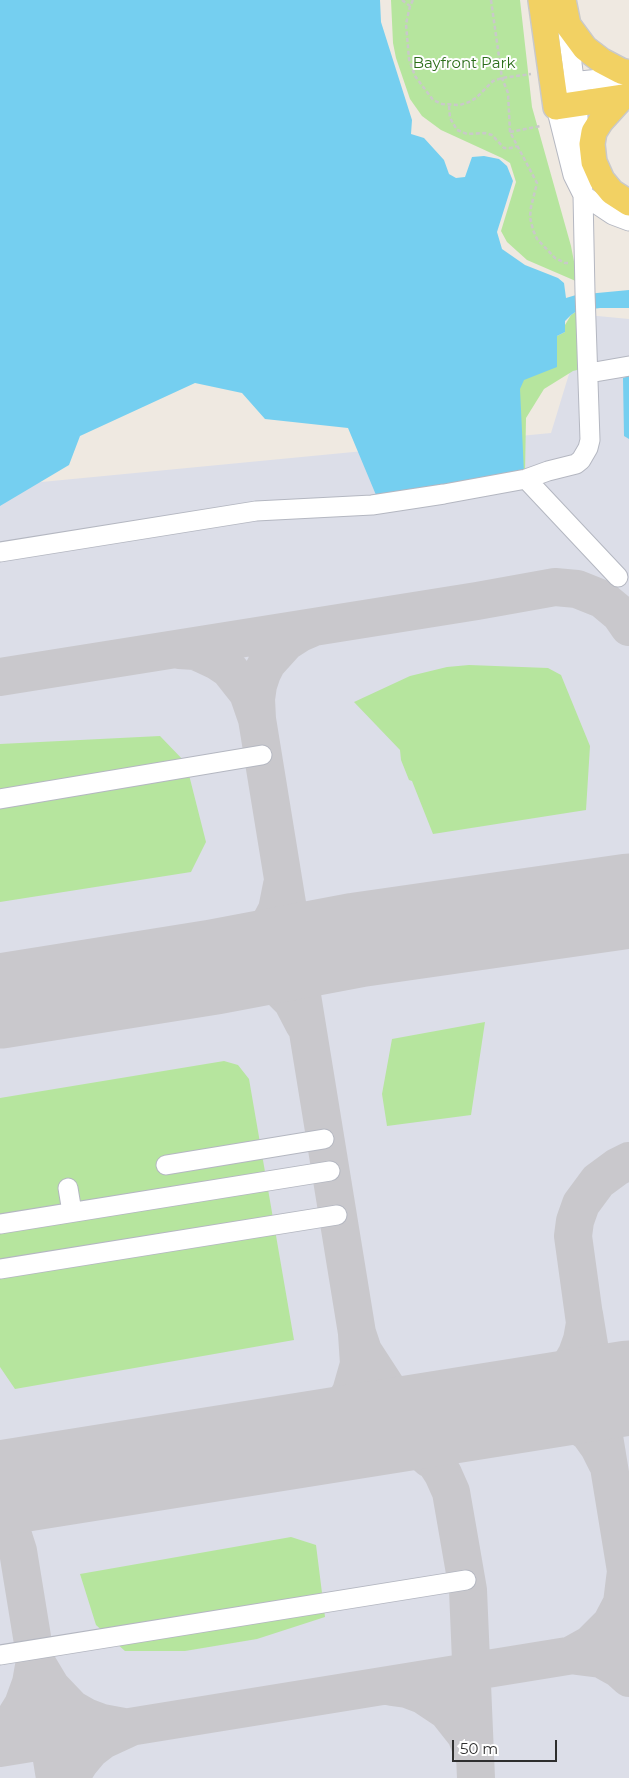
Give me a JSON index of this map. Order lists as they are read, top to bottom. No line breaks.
{"parks":["Bayfront Park"],"scale_bar":"50 m"}
